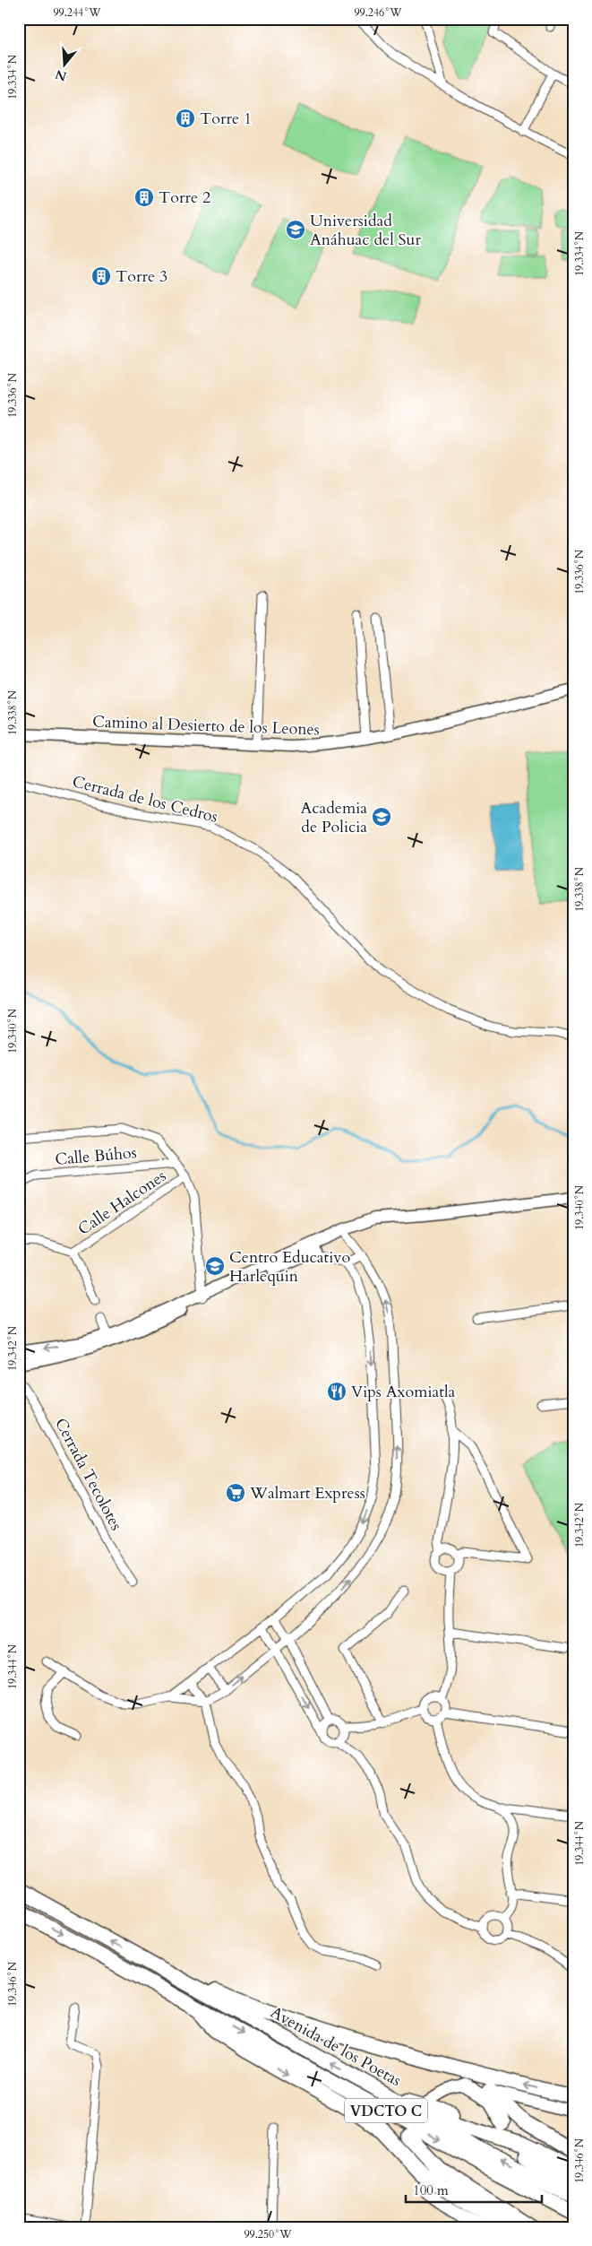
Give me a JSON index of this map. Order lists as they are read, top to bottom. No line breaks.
{"streets":{"highway":["Avenida de los Poetas","VDCTO C"],"main road":["Camino al Desierto de los Leones"],"street":["Cerrada de los Cedros","Calle Búhos","Calle Halcones","Cerrada Tecolotes"]},"crossings":[["Avenida de los Poetas","VDCTO C"]],"places":{"building":["Torre 1","Torre 2","Torre 3"],"school or university":["Universidad Anáhuac del Sur","Academia de Policia","Centro Educativo Harlequin"],"restaurant":["Vips Axomiatla"],"supermarket":["Walmart Express"]},"scale_bar":"100 m","north":"bottom","coordinates":["99.244°W","99.246°W","19.334°N","19.336°N","19.338°N","19.340°N","19.342°N","19.344°N","19.346°N","99.250°W"]}
